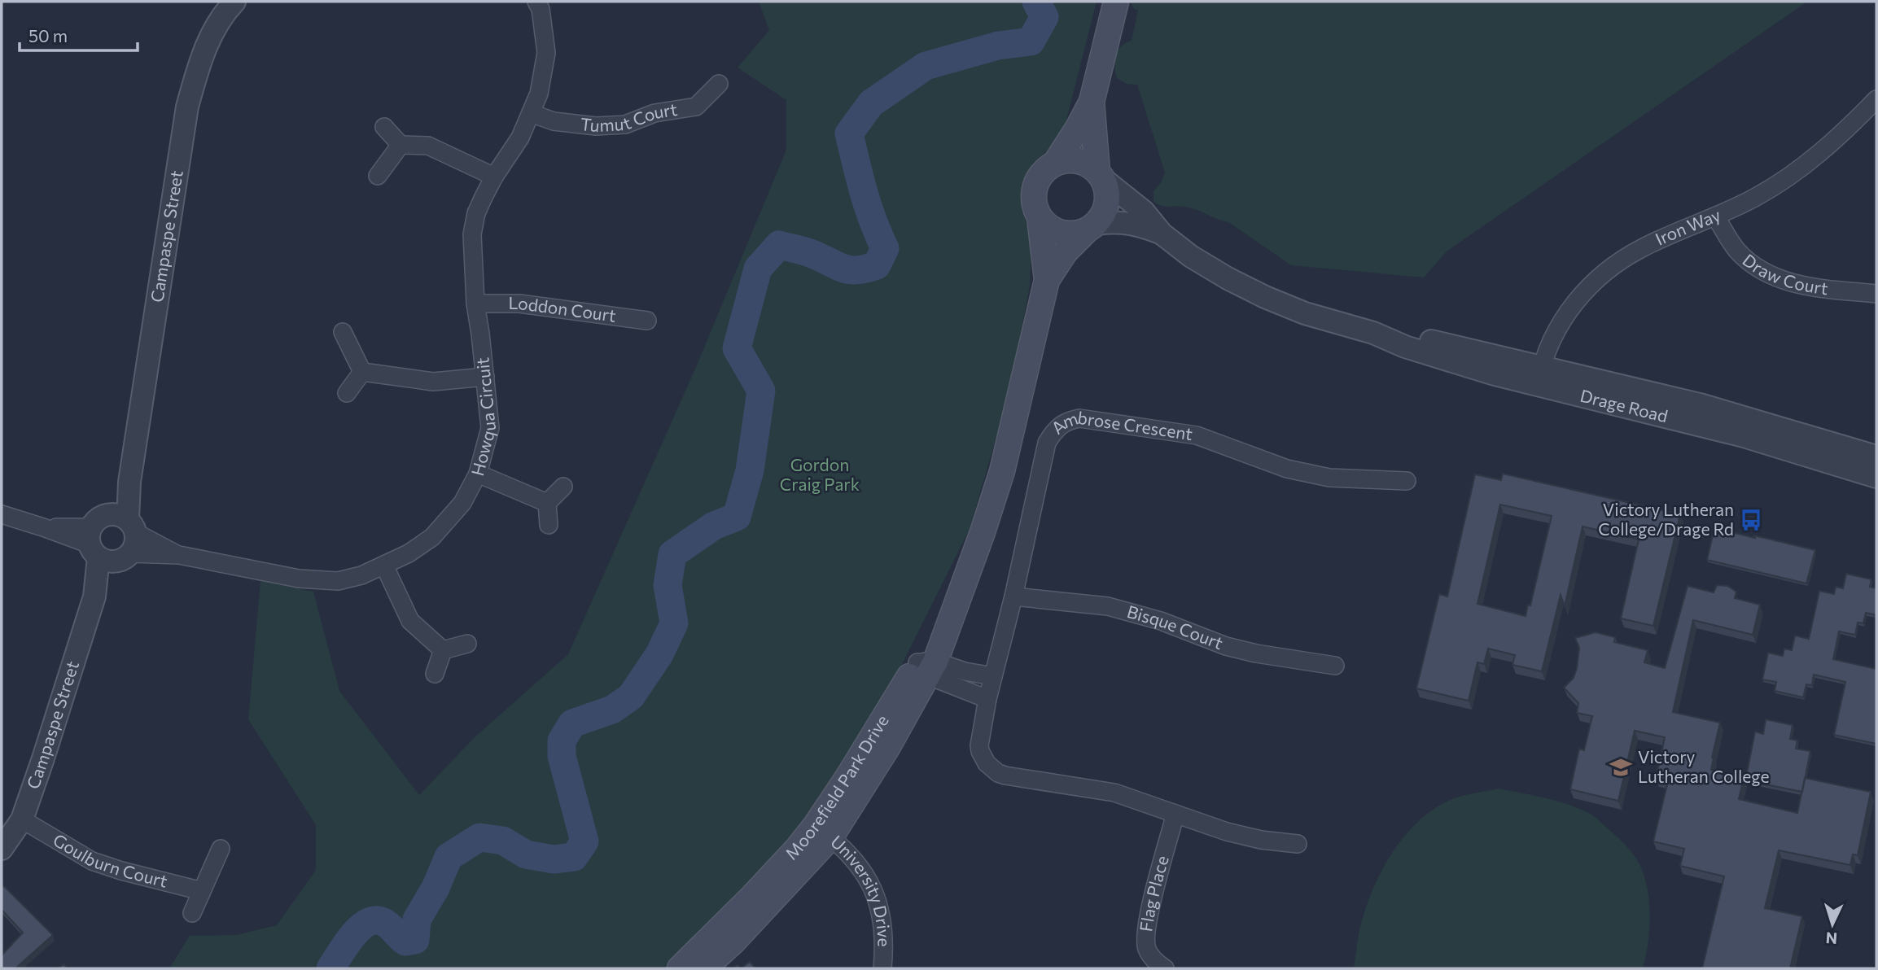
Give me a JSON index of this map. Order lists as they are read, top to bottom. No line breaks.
{"streets":{"main road":["Moorefield Park Drive"],"street":["Tumut Court","Iron Way","Campaspe Street","Draw Court","Loddon Court","Drage Road","Howqua Circuit","Ambrose Crescent","Bisque Court","Goulburn Court","University Drive","Flag Place"]},"crossings":[["Tumut Court","Howqua Circuit"],["Iron Way","Draw Court"],["Iron Way","Drage Road"],["Campaspe Street","Howqua Circuit"],["Campaspe Street","Goulburn Court"],["Loddon Court","Howqua Circuit"],["Ambrose Crescent","Bisque Court"],["Ambrose Crescent","Flag Place"],["Moorefield Park Drive","University Drive"]],"parks":["Gordon Craig Park"],"places":{"bus stop":["Victory Lutheran College/Drage Rd"],"school or university":["Victory Lutheran College"]},"scale_bar":"50 m","north":"bottom"}
